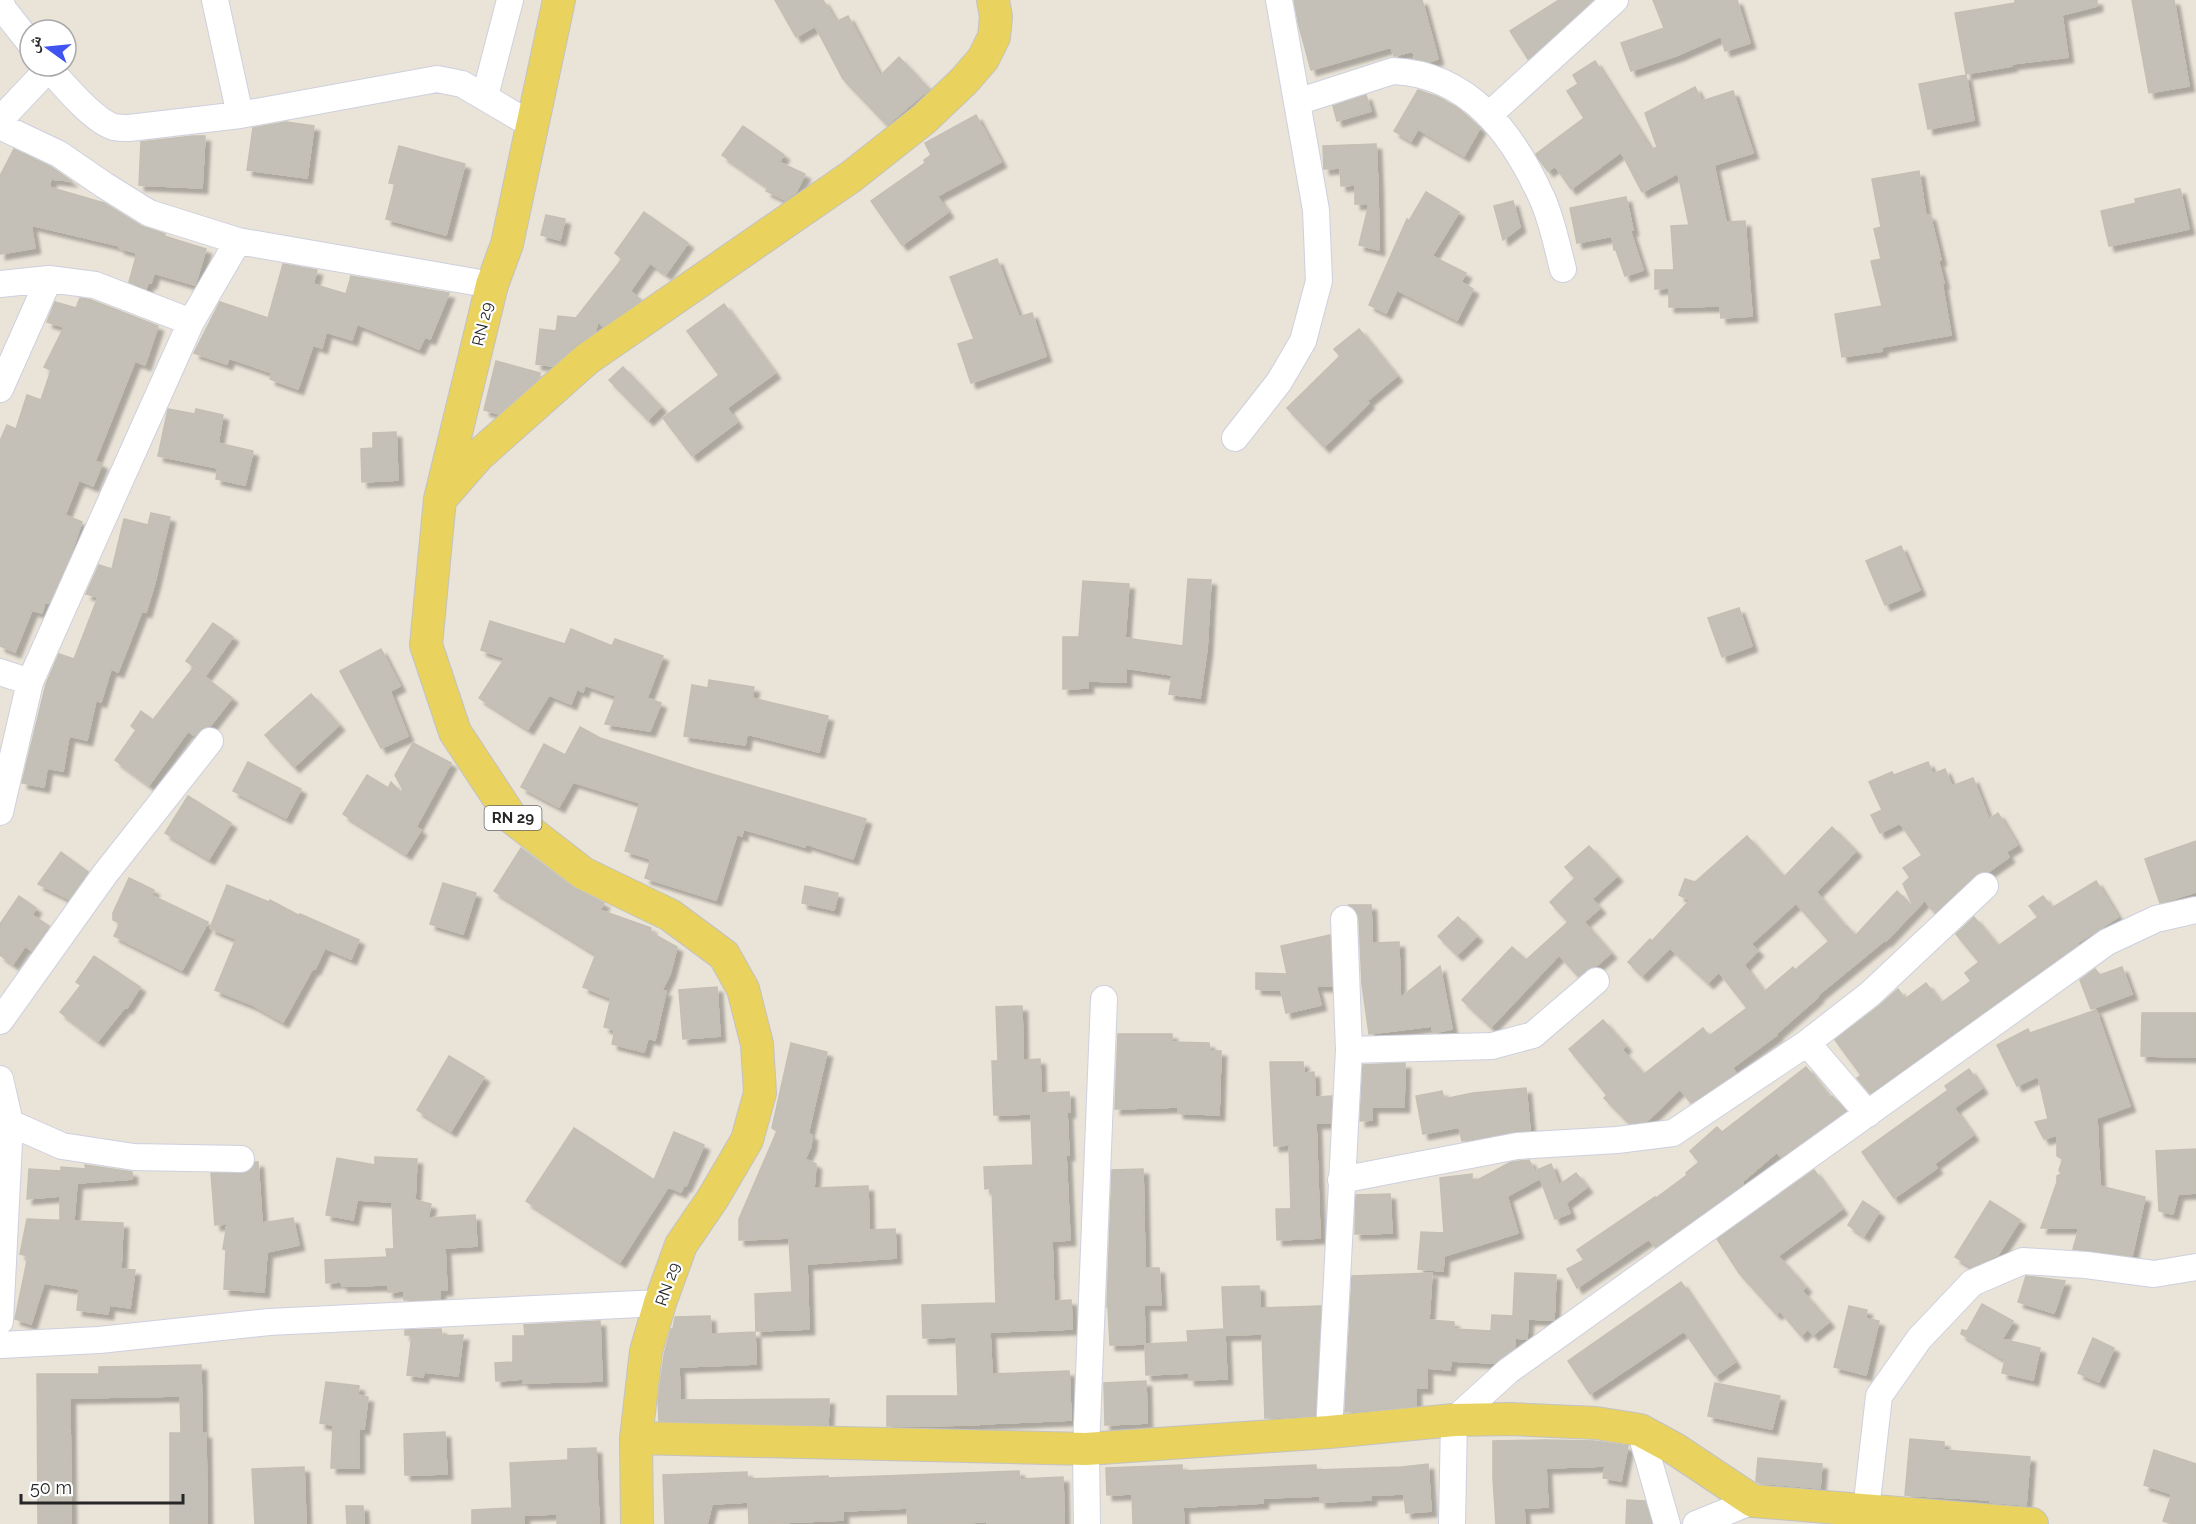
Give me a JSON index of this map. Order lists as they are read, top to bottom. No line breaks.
{"streets":{"main road":["RN 29"]},"scale_bar":"50 m","north":"left"}
